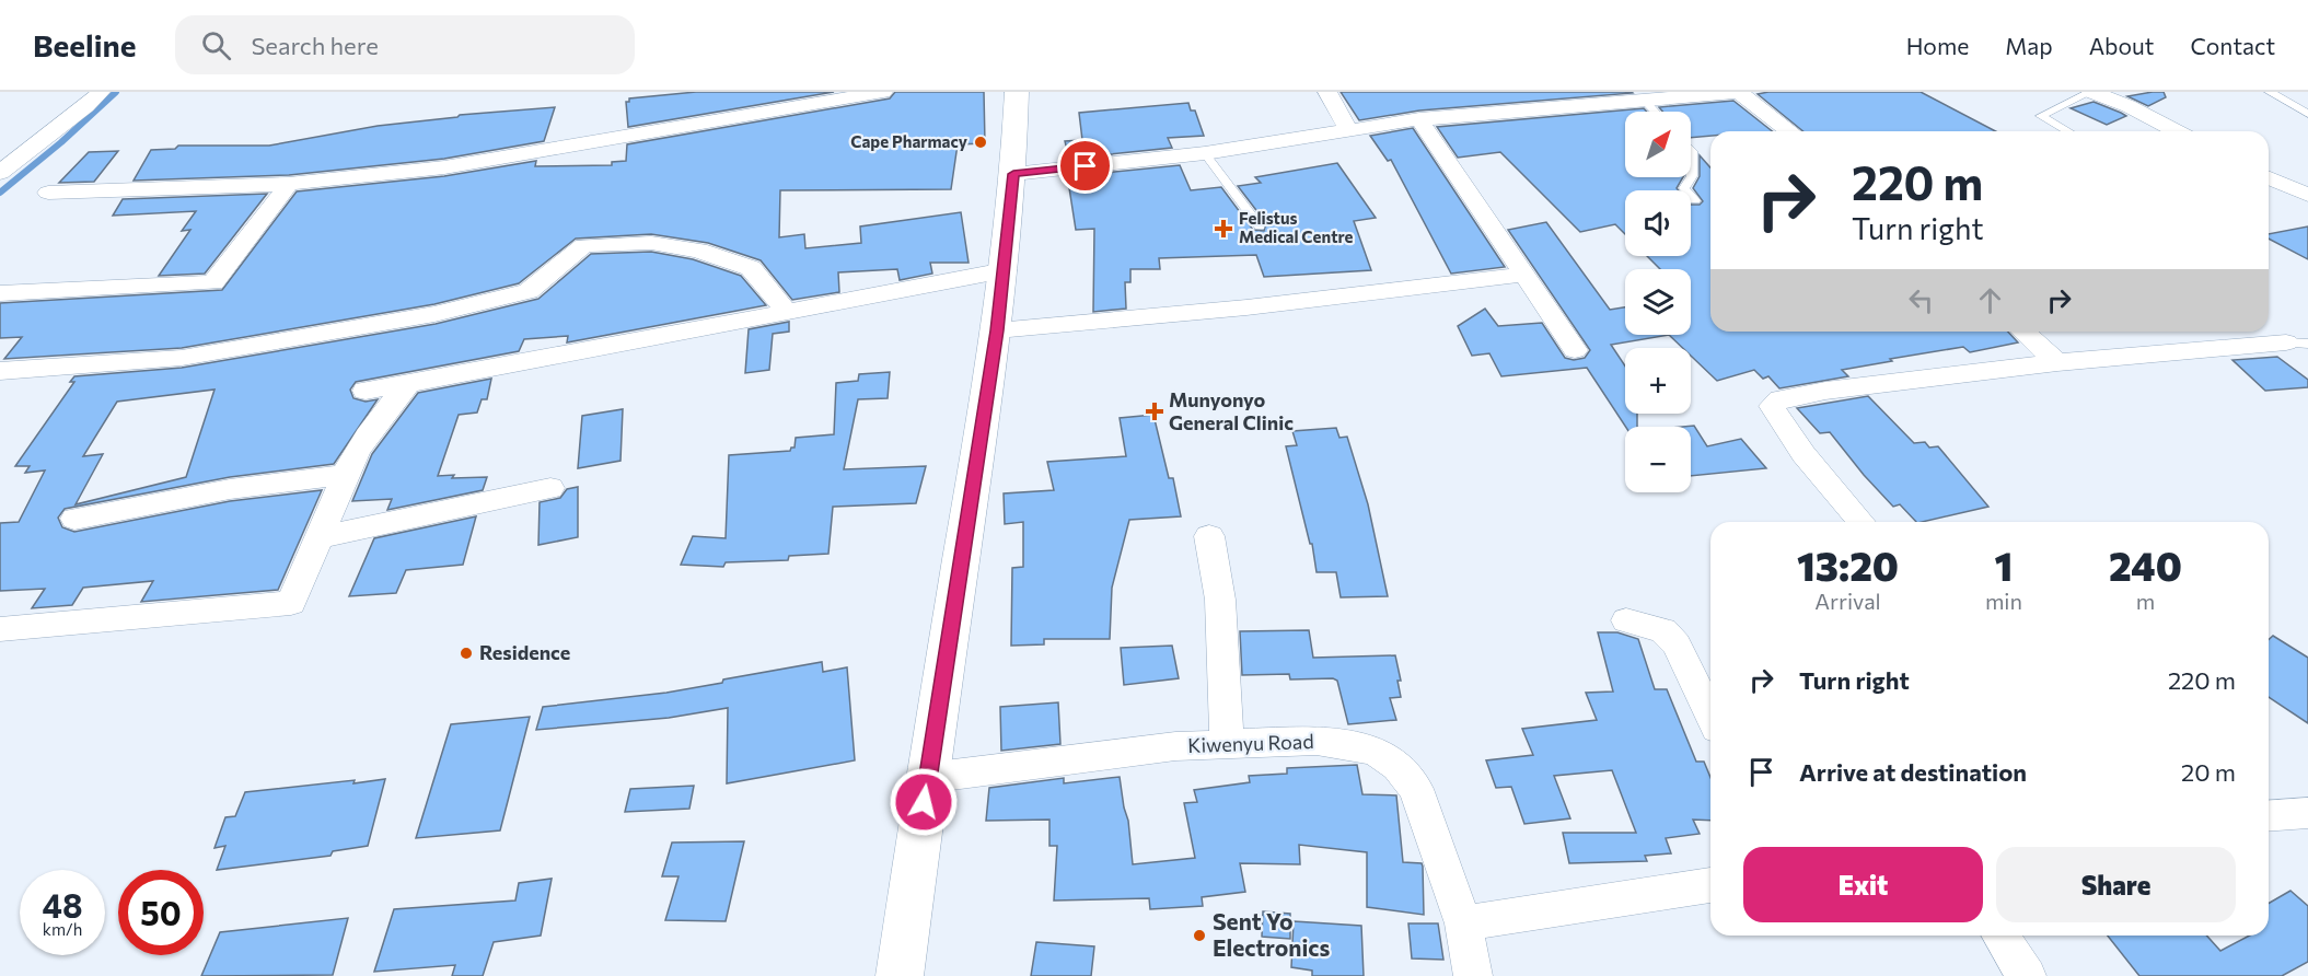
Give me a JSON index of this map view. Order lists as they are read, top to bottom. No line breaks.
{"streets":{"street":["Kiwenyu Road"]},"places":{"other":["Cape Pharmacy","Residence","Sent Yo Electronics"],"health":["Felistus Medical Centre","Munyonyo General Clinic"]},"north":"top right","page":{"header":"Beeline","search":"Search here","nav":["Home","Map","About","Contact"],"map_buttons":["+","−"],"turn":["220 m","Turn right"],"eta":["13:20","Arrival","1","min","240","m"],"list":[{"name":"Turn right","value":"220 m"},{"name":"Arrive at destination","value":"20 m"}],"buttons":["Exit","Share"],"speed":"48 km/h","limit":"50"}}
